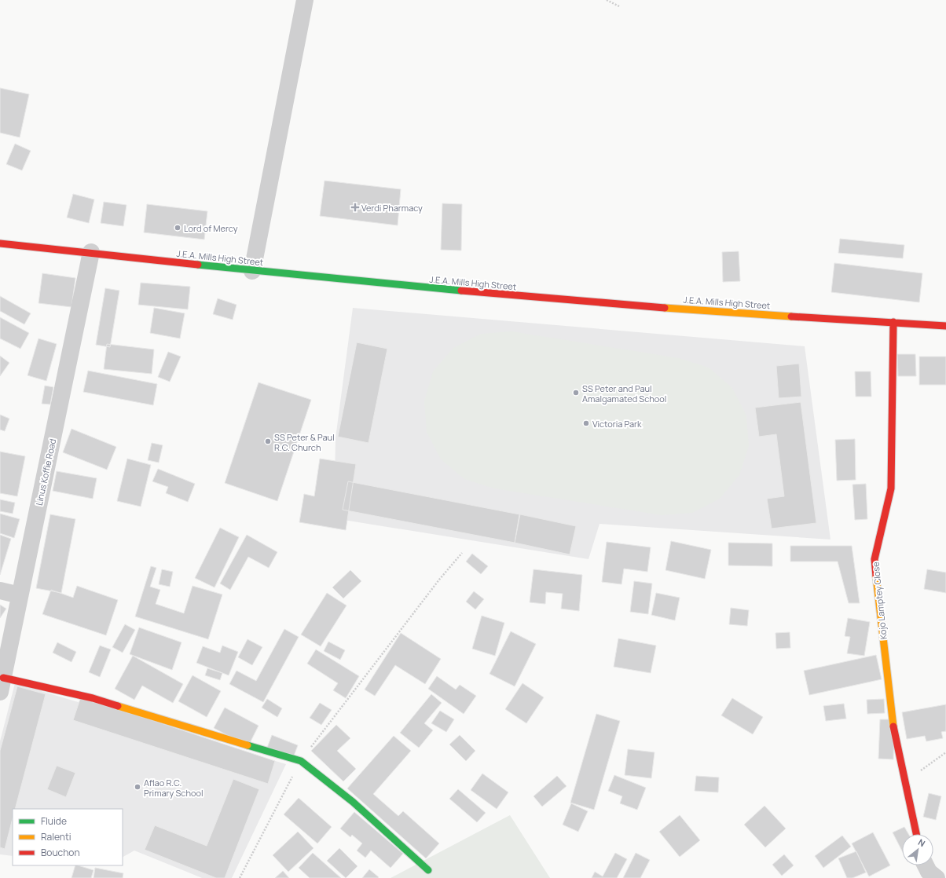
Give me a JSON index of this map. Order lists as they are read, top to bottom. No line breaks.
{"streets":{"main road":["J.E.A. Mills High Street","Kojo Lamptey Close"],"street":["Linus Koffie Road"]},"crossings":[["J.E.A. Mills High Street","Linus Koffie Road"],["J.E.A. Mills High Street","Kojo Lamptey Close"]],"places":{"health":["Verdi Pharmacy"],"other":["Lord of Mercy","SS Peter and Paul Amalgamated School","Victoria Park","SS Peter & Paul R.C. Church","Aflao R.C. Primary School"]},"legend":["Fluide","Ralenti","Bouchon"],"north":"top right"}
